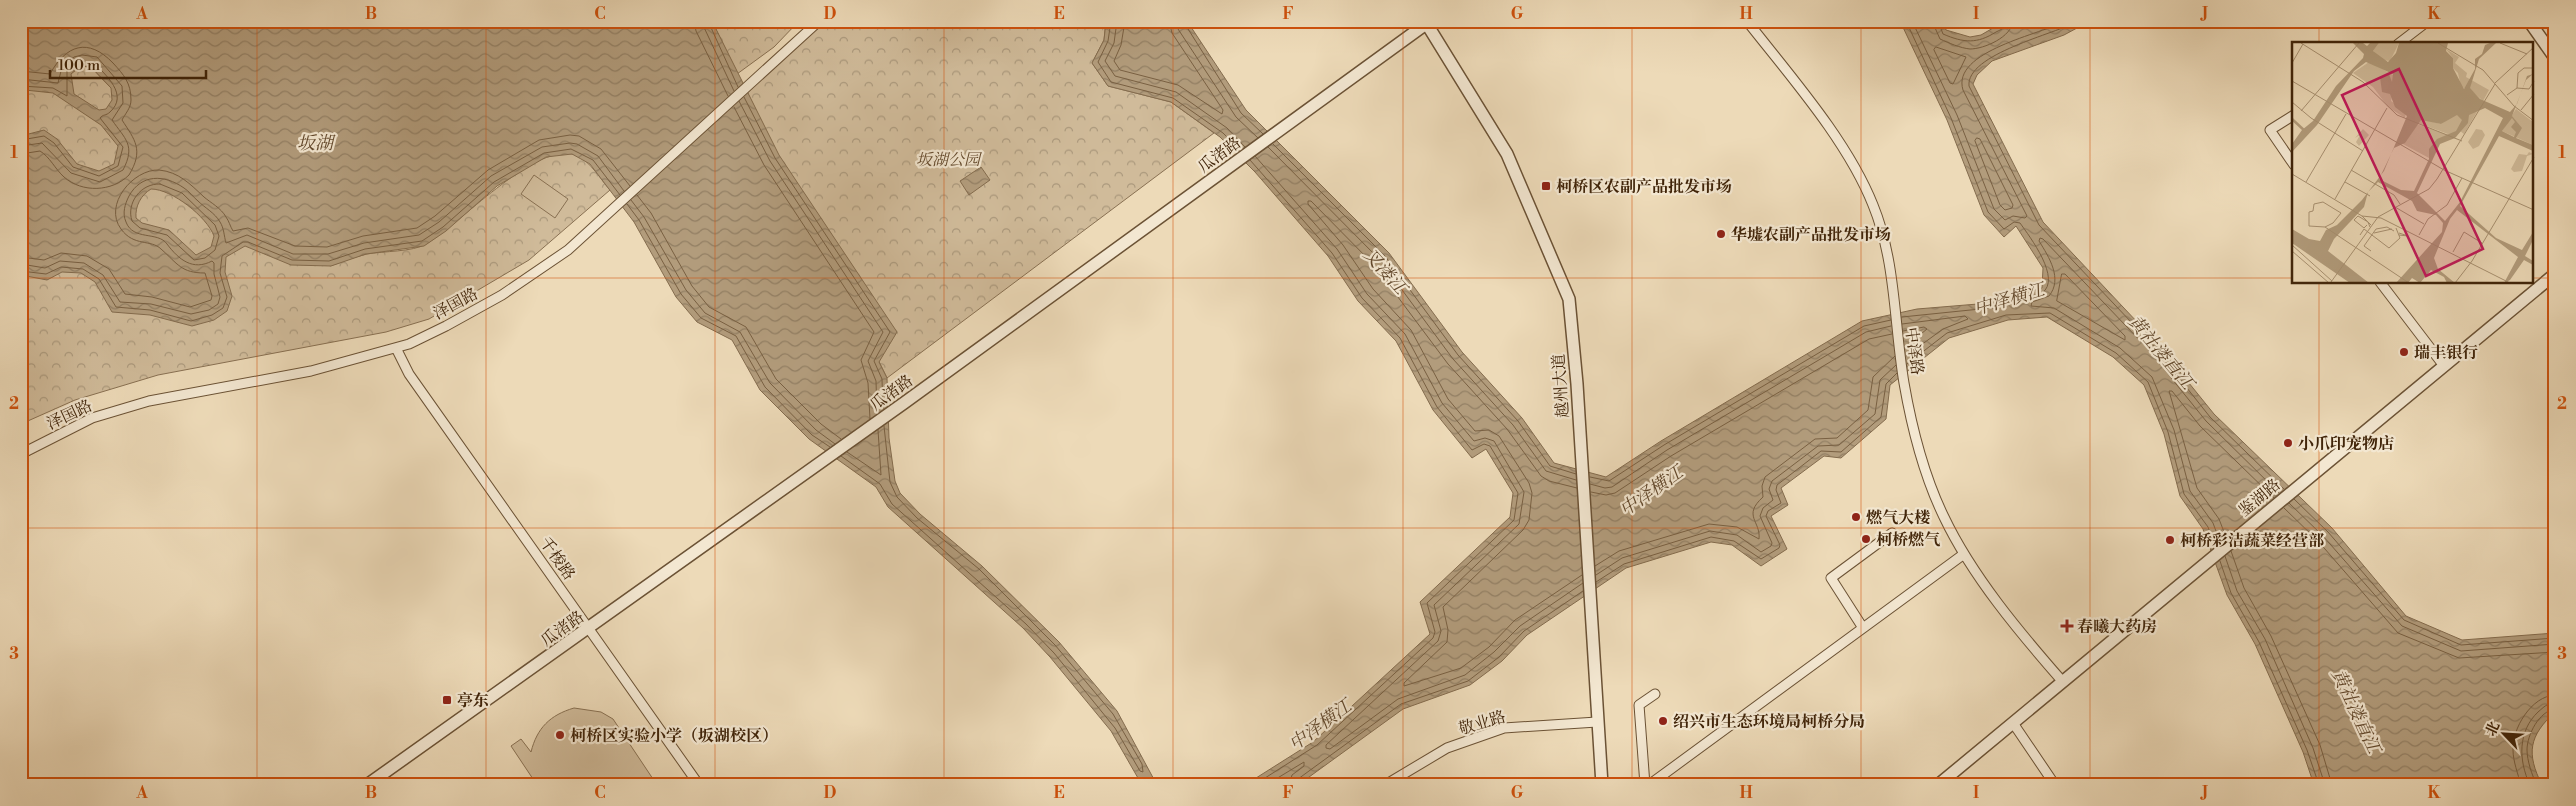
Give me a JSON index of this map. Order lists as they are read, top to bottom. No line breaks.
{"streets":{"street":["瓜渚路","泽国路","中泽路","越州大道","鉴湖路","千梭路","敬业路"]},"crossings":[["瓜渚路","越州大道"],["瓜渚路","千梭路"],["泽国路","千梭路"],["中泽路","鉴湖路"],["越州大道","敬业路"]],"water":["坂湖","叉溇江","中泽横江","黄社溇直江"],"parks":["坂湖公园"],"places":{"transit":["柯桥区农副产品批发市场","亭东"],"other":["华墟农副产品批发市场","瑞丰银行","小爪印宠物店","燃气大楼","柯桥燃气","柯桥彩洁蔬菜经营部","绍兴市生态环境局柯桥分局","柯桥区实验小学（坂湖校区）"],"health":["春曦大药房"]},"scale_bar":"100 m","north":"top left","grid":{"columns":["A","B","C","D","E","F","G","H","I","J","K"],"rows":["1","2","3"]}}
